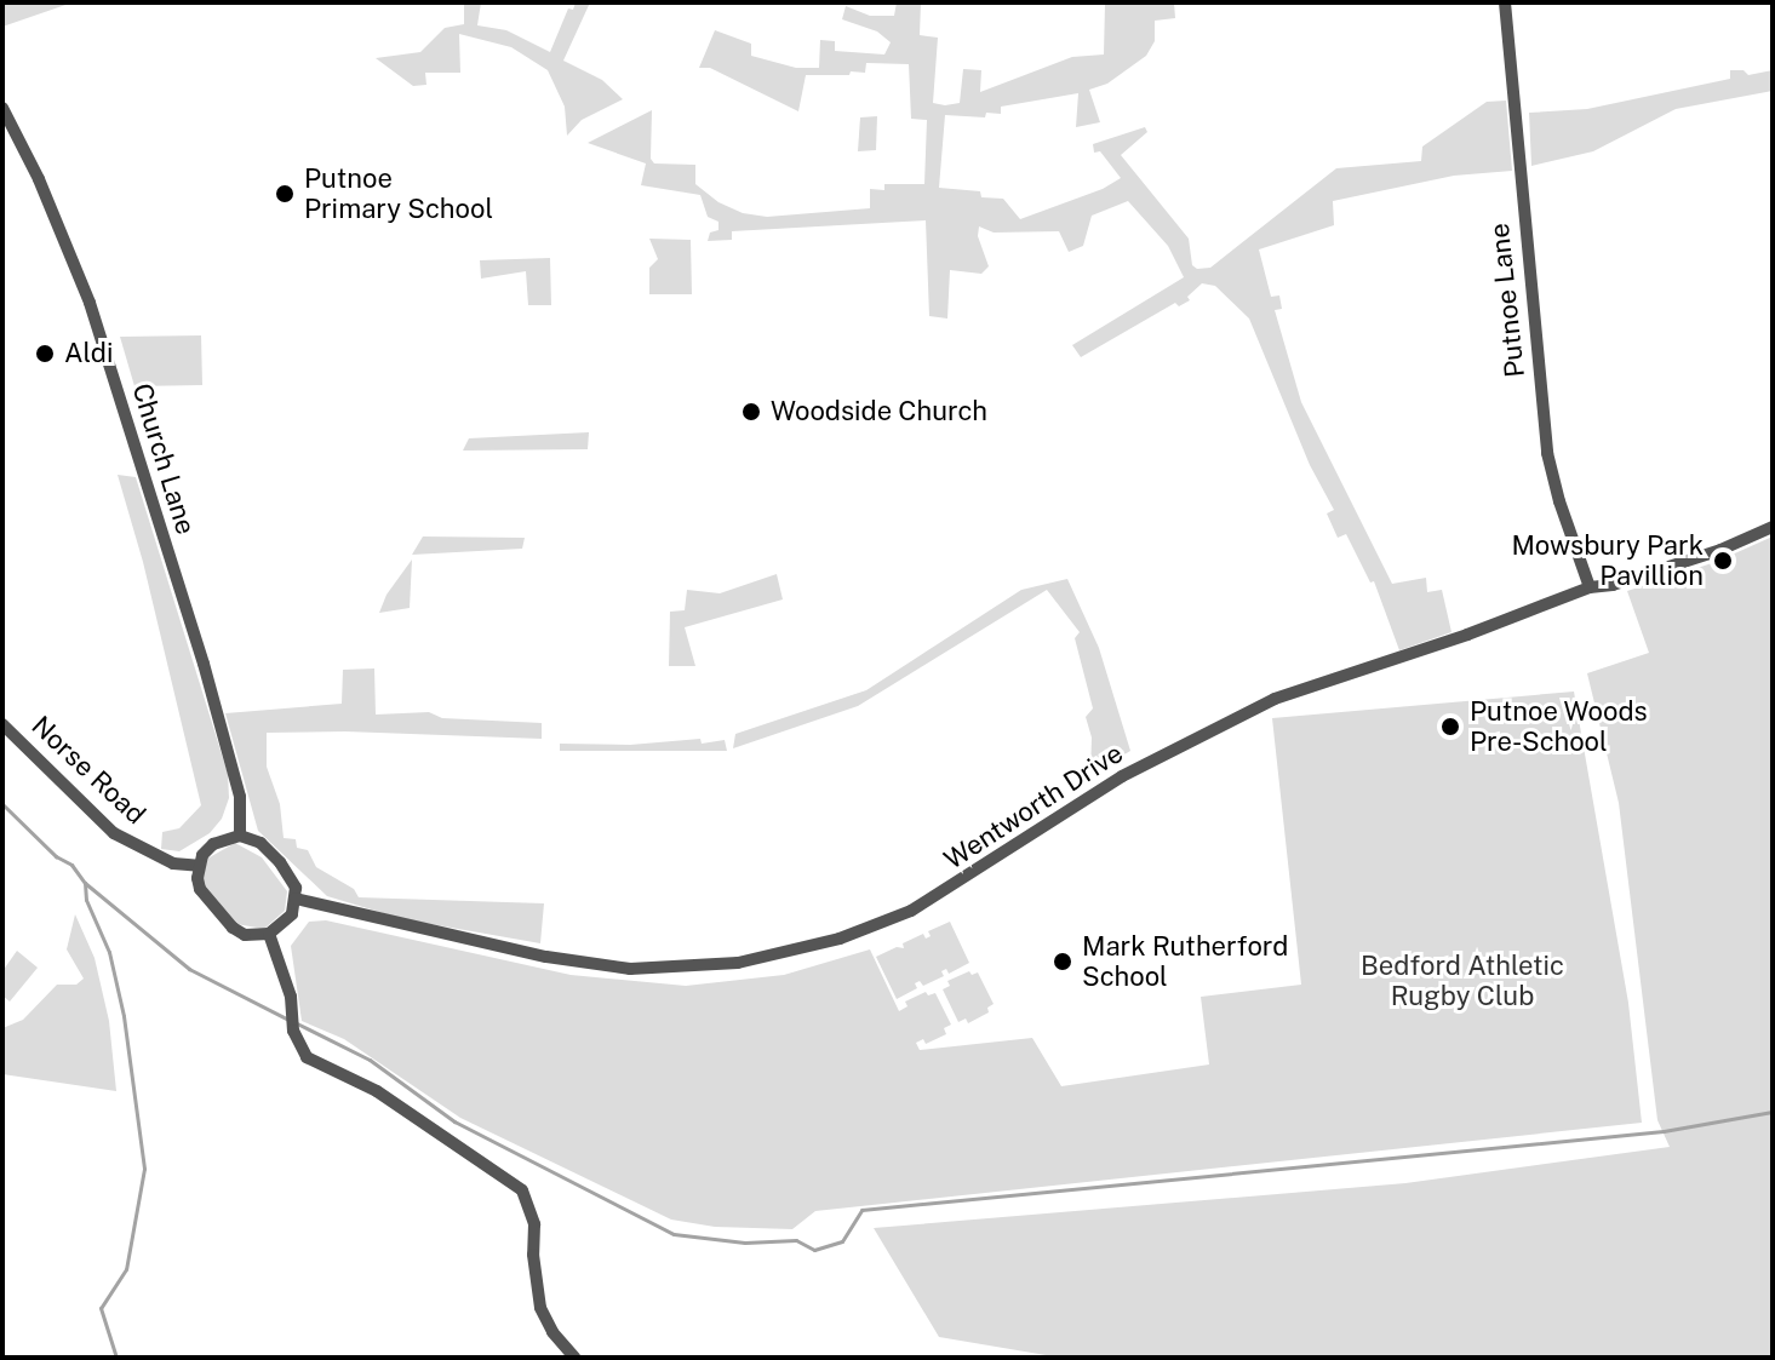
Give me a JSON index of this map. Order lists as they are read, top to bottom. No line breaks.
{"streets":{"street":["Putnoe Lane","Church Lane","Norse Road","Wentworth Drive"]},"crossings":[["Putnoe Lane","Wentworth Drive"],["Church Lane","Norse Road"],["Church Lane","Wentworth Drive"],["Norse Road","Wentworth Drive"]],"parks":["Bedford Athletic Rugby Club"],"places":["Putnoe Primary School","Aldi","Woodside Church","Mowsbury Park Pavillion","Putnoe Woods Pre-School","Mark Rutherford School"]}
